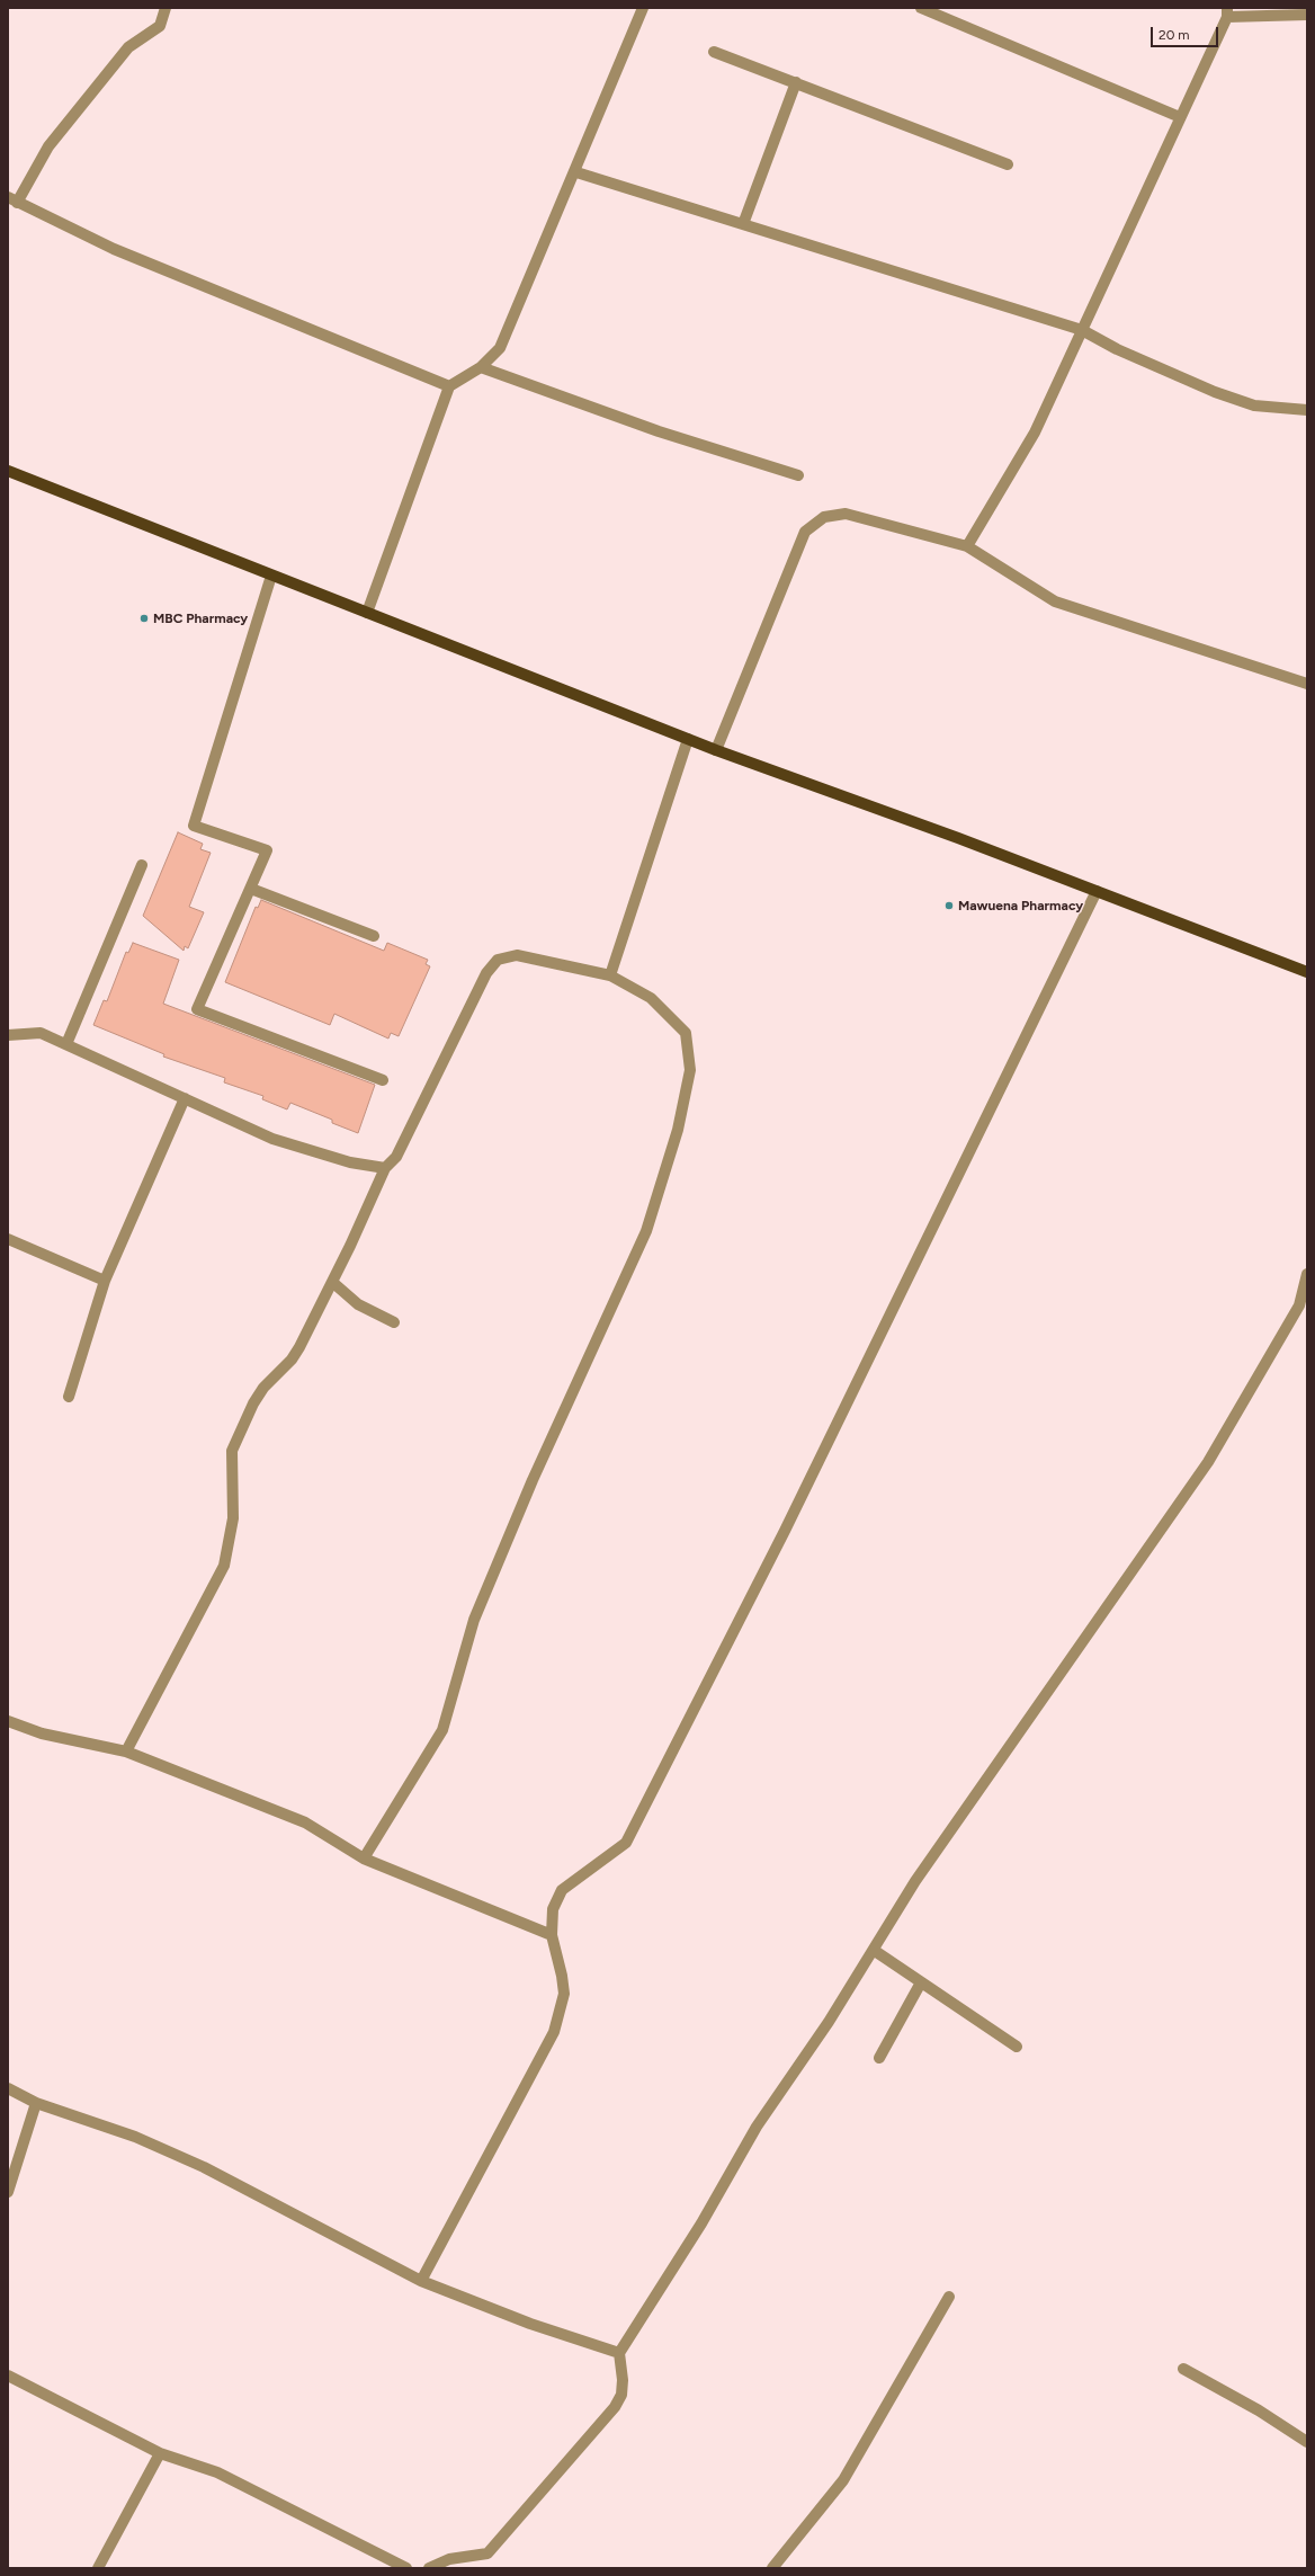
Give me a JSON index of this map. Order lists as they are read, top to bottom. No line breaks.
{"places":["MBC Pharmacy","Mawuena Pharmacy"],"scale_bar":"20 m"}
